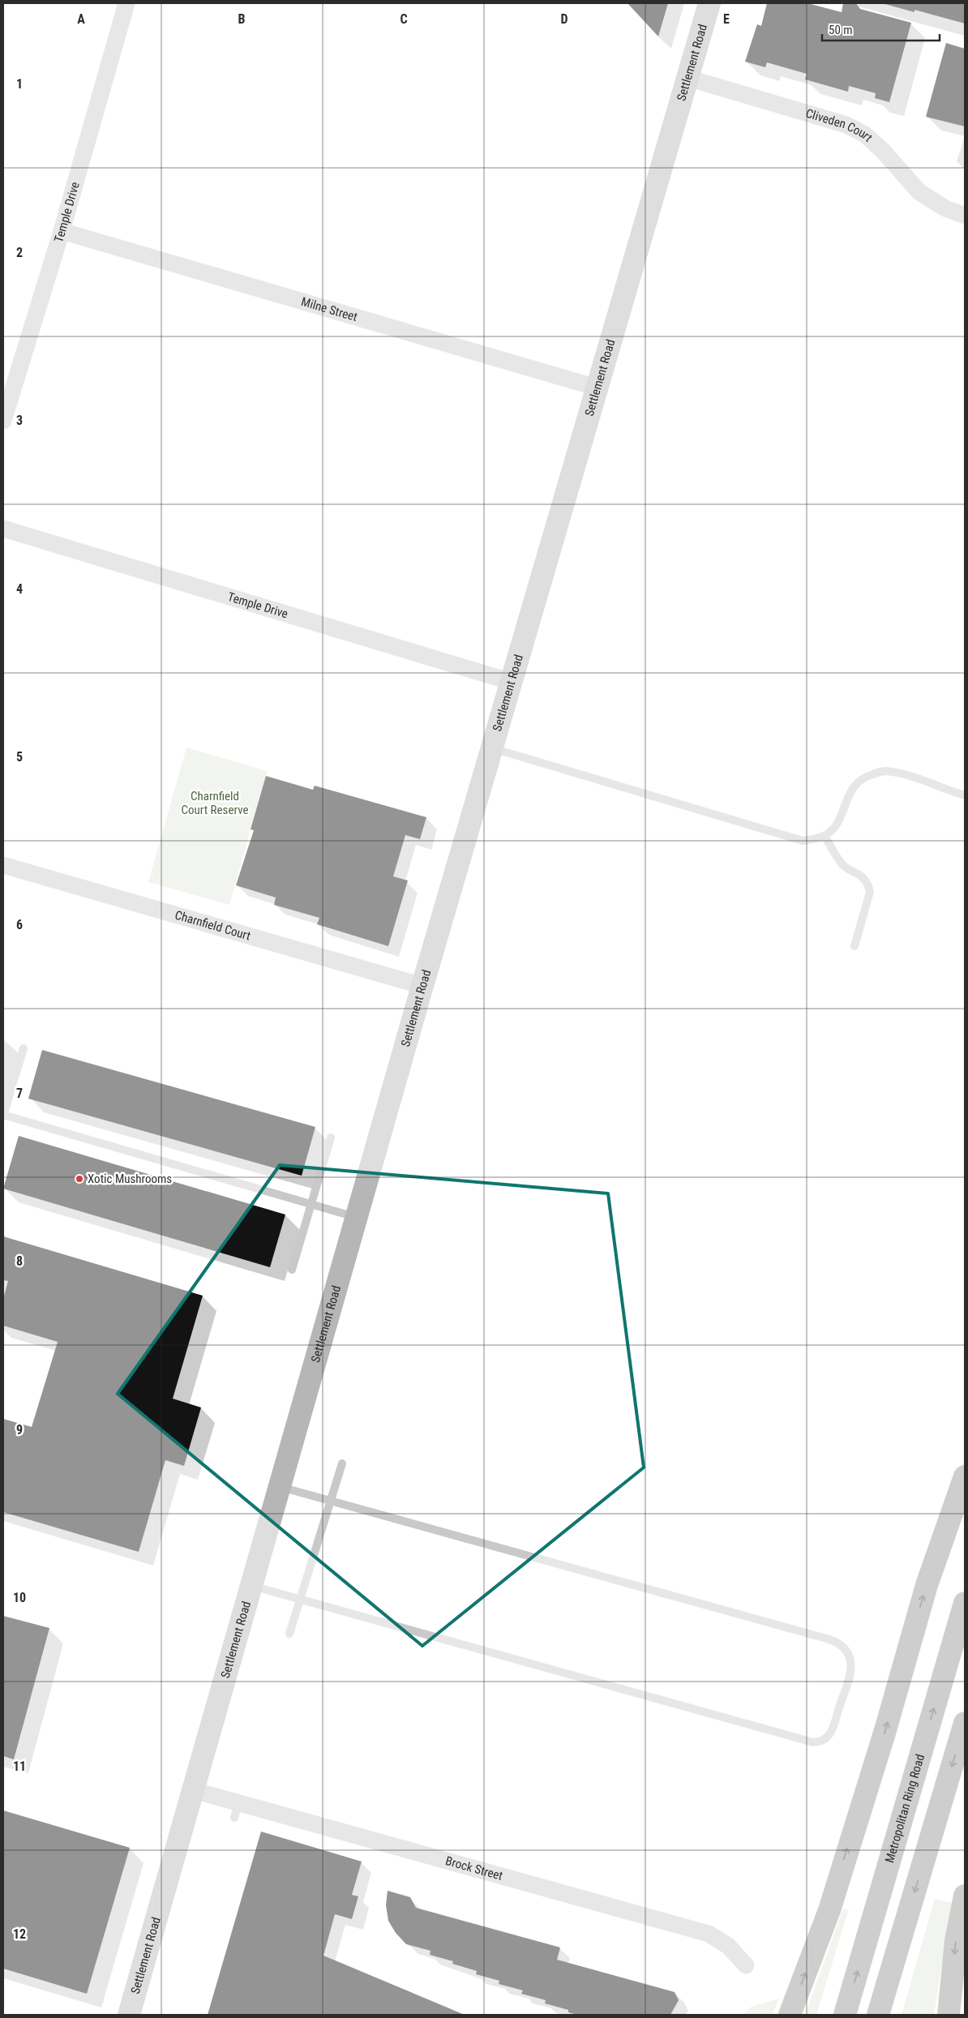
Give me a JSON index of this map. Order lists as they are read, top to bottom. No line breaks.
{"streets":{"highway":["Metropolitan Ring Road"],"main road":["Settlement Road"],"street":["Cliveden Court","Temple Drive","Milne Street","Charnfield Court","Brock Street"]},"crossings":[["Settlement Road","Cliveden Court"],["Settlement Road","Temple Drive"],["Settlement Road","Milne Street"],["Settlement Road","Charnfield Court"],["Settlement Road","Brock Street"],["Temple Drive","Milne Street"]],"parks":["Charnfield Court Reserve"],"places":["Xotic Mushrooms"],"scale_bar":"50 m","grid":{"columns":["A","B","C","D","E"],"rows":["1","2","3","4","5","6","7","8","9","10","11","12"]}}
